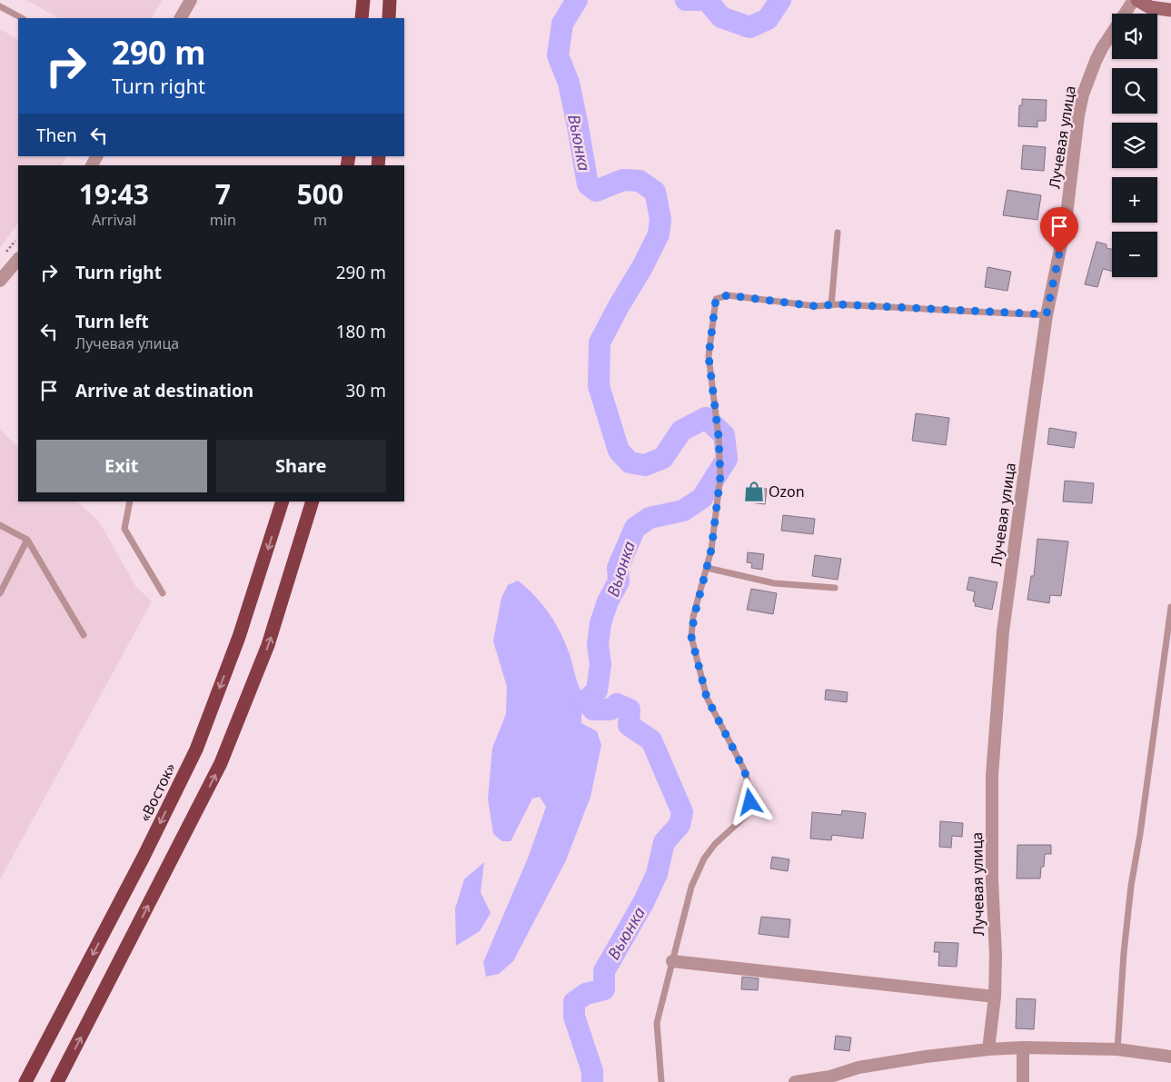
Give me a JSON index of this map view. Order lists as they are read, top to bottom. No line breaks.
{"streets":{"highway":["«Восток»"],"street":["Лучевая улица"]},"water":["Вьюнка"],"places":{"shop":["Ozon"]},"page":{"map_buttons":["+","−"],"turn":["290 m","Turn right"],"then":"Then","eta":["19:43","Arrival","7","min","500","m"],"list":[{"name":"Turn right","value":"290 m"},{"name":"Turn left","note":"Лучевая улица","value":"180 m"},{"name":"Arrive at destination","value":"30 m"}],"buttons":["Exit","Share"]}}
